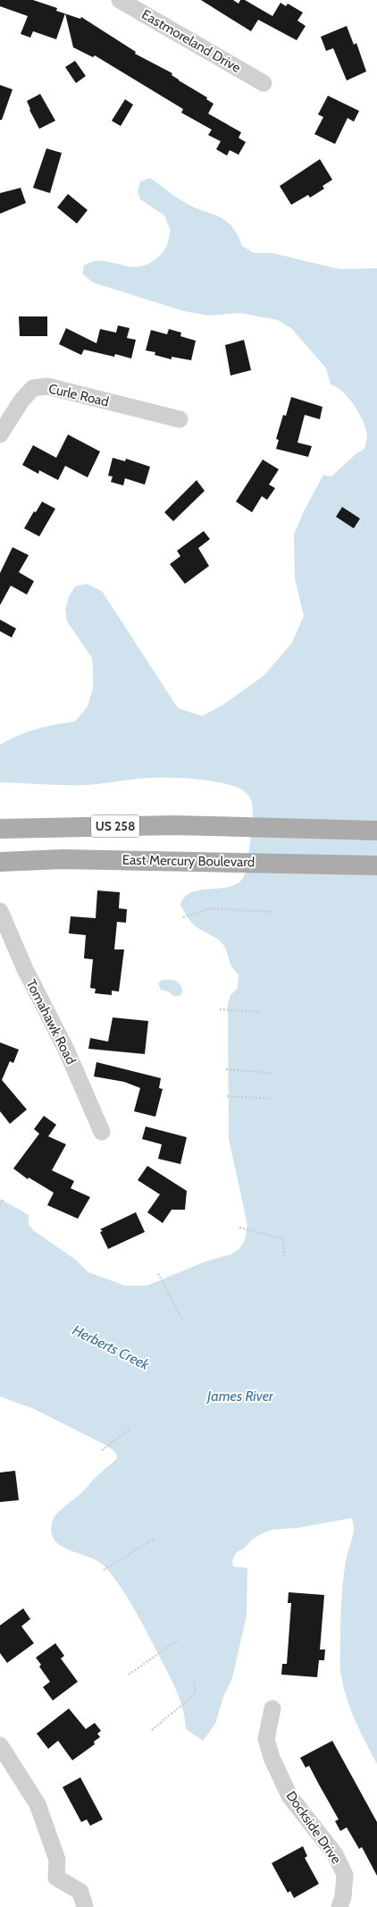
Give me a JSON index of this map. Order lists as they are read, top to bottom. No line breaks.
{"streets":{"main road":["US 258","East Mercury Boulevard"],"street":["Eastmoreland Drive","Curle Road","Tomahawk Road","Dockside Drive"]},"water":["Herberts Creek","James River"]}
